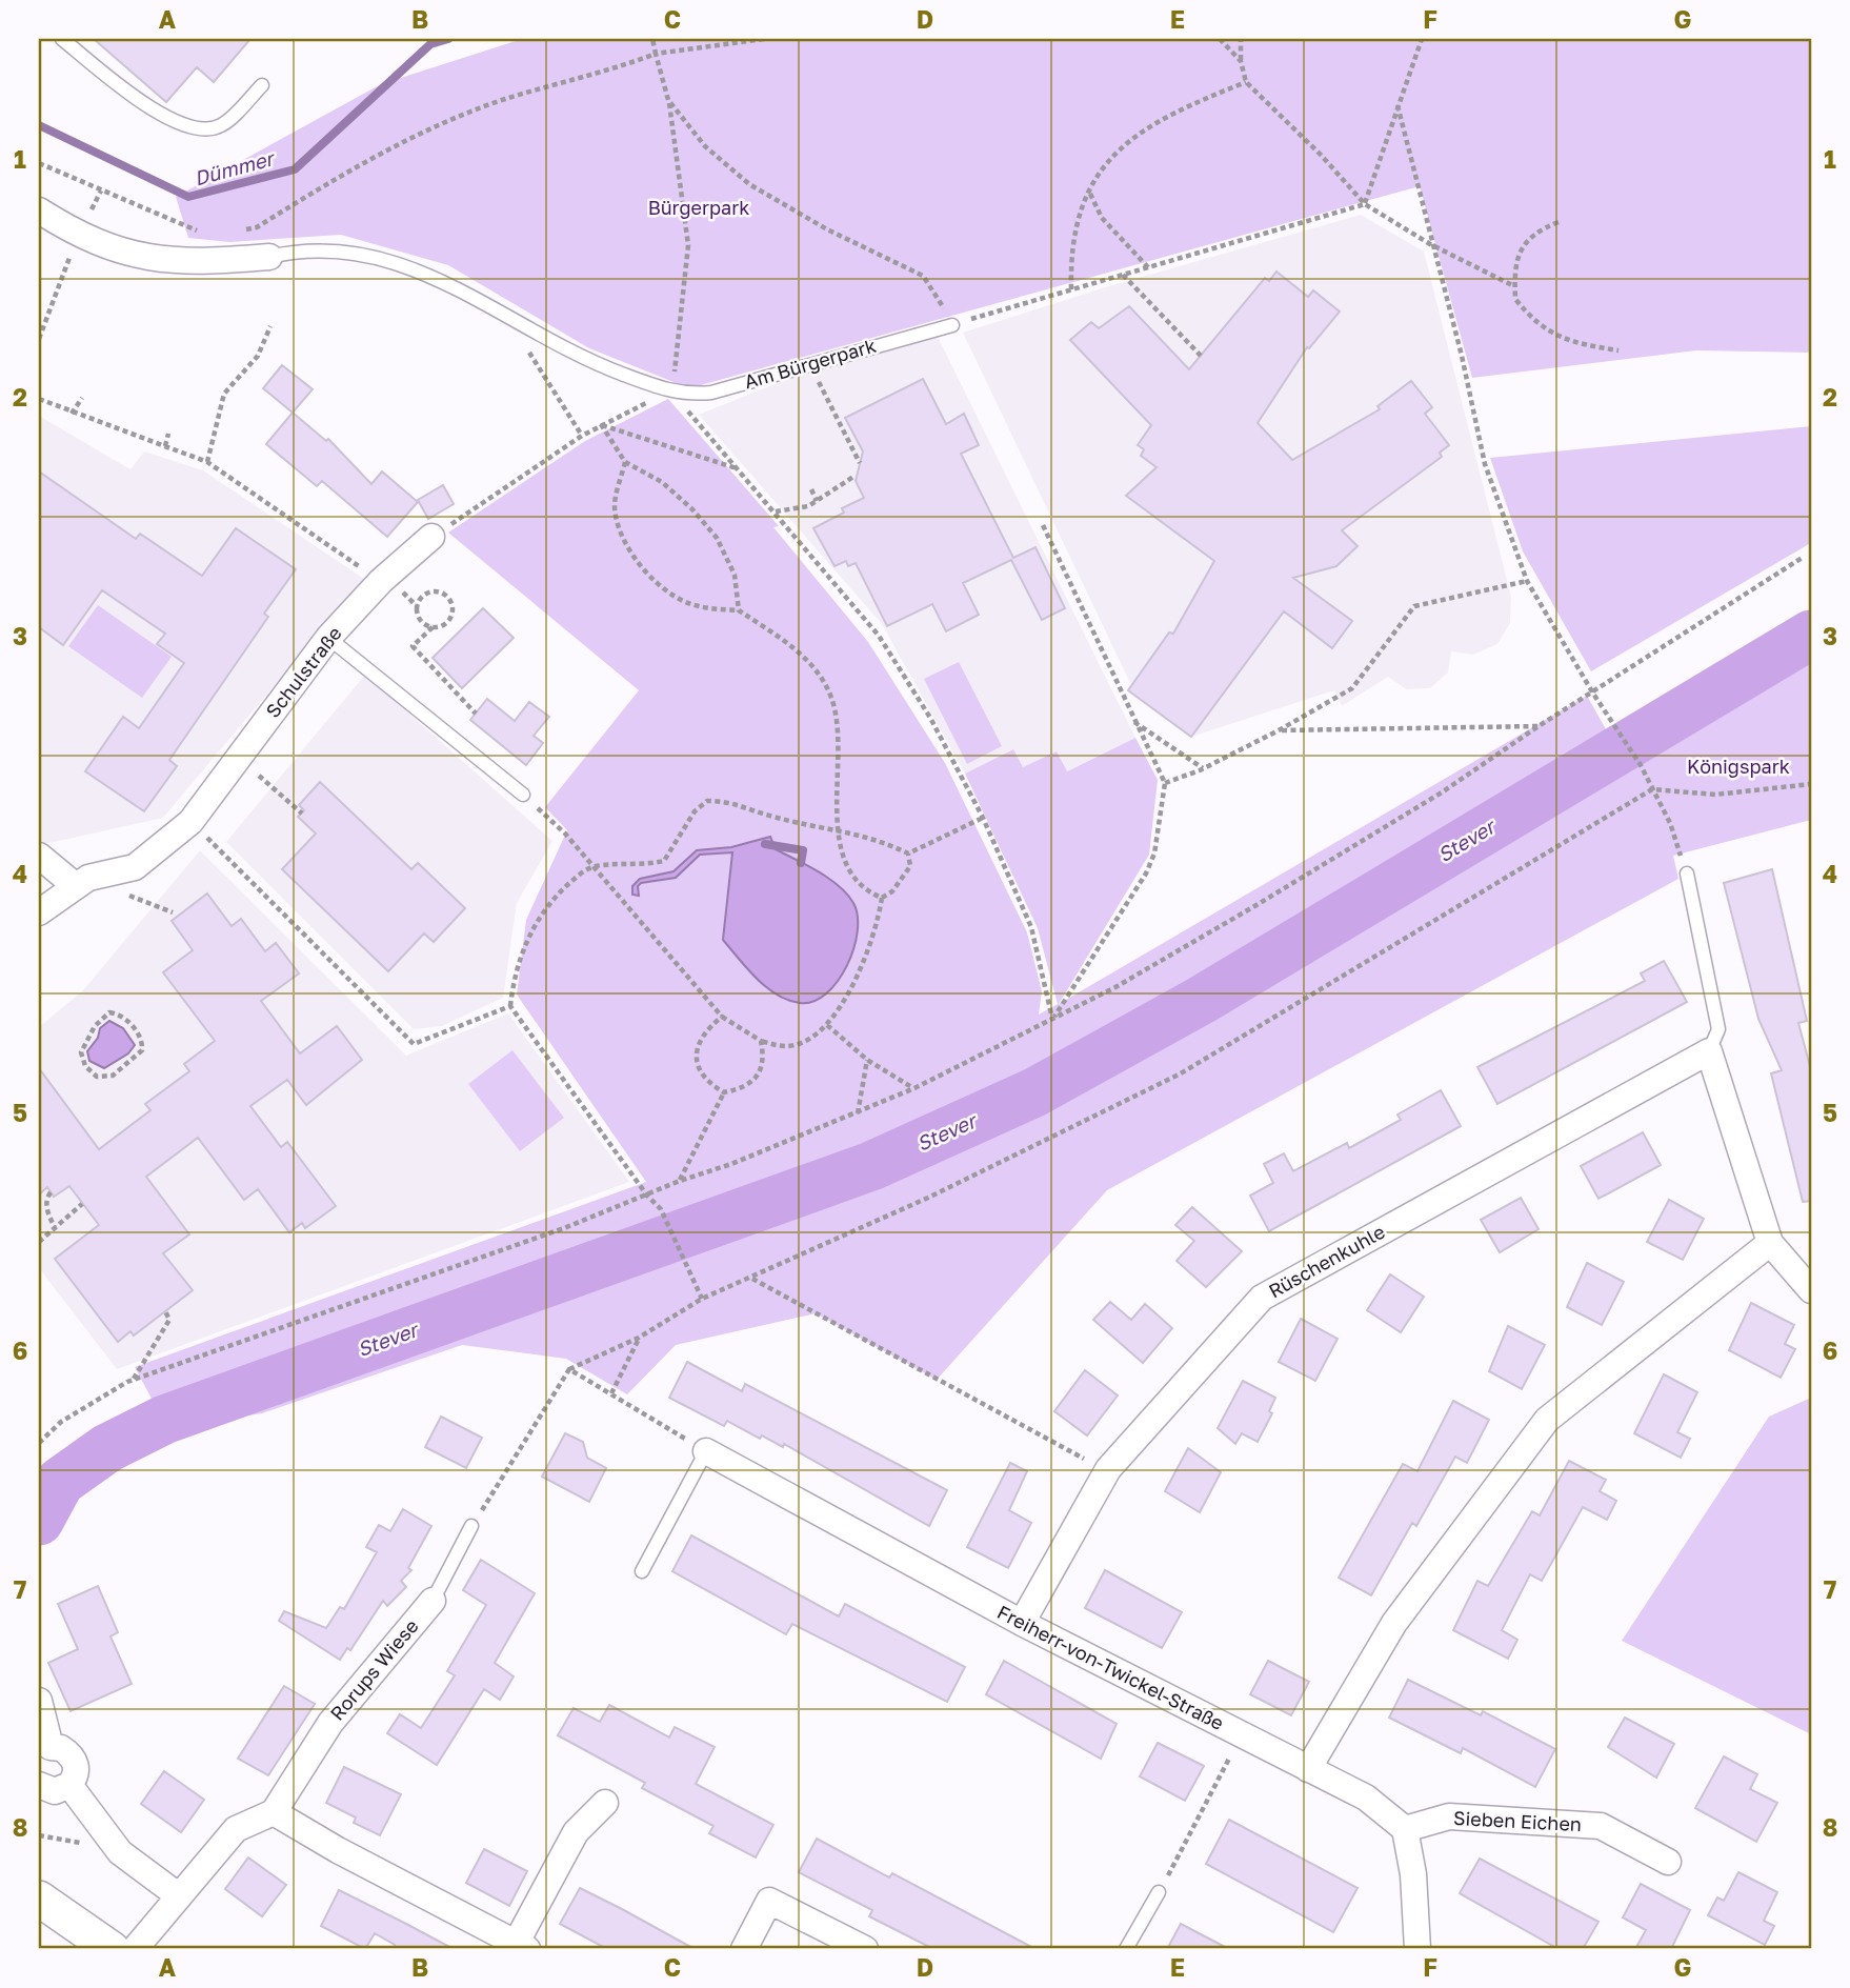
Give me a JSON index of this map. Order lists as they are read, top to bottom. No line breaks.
{"streets":{"street":["Schulstraße","Rüschenkuhle","Freiherr-von-Twickel-Straße","Rorups Wiese","Sieben Eichen"],"lane":["Am Bürgerpark"]},"crossings":[["Rüschenkuhle","Freiherr-von-Twickel-Straße"],["Freiherr-von-Twickel-Straße","Sieben Eichen"]],"water":["Dümmer","Stever"],"parks":["Bürgerpark","Königspark"],"grid":{"columns":["A","B","C","D","E","F","G"],"rows":["1","2","3","4","5","6","7","8"]}}
